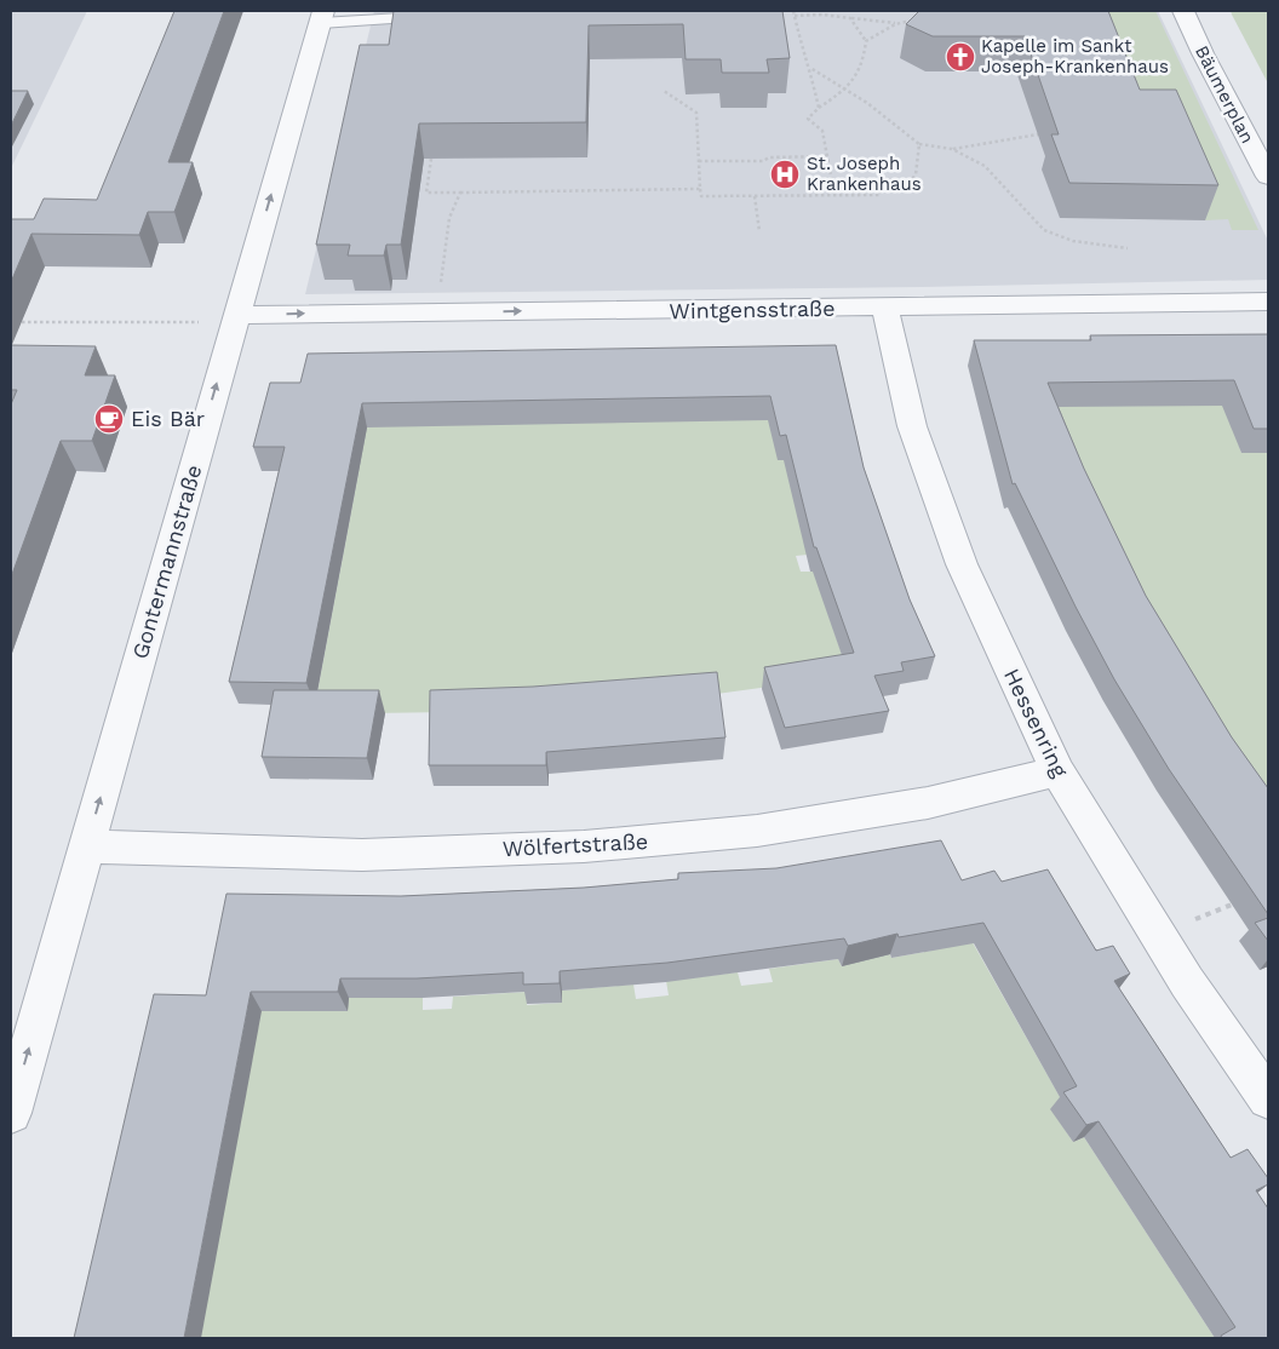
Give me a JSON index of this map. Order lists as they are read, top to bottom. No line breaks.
{"streets":{"street":["Bäumerplan","Wintgensstraße","Gontermannstraße","Hessenring","Wölfertstraße"]},"crossings":[["Wintgensstraße","Gontermannstraße"],["Wintgensstraße","Hessenring"],["Gontermannstraße","Wölfertstraße"],["Hessenring","Wölfertstraße"]],"one_way":["Wintgensstraße","Gontermannstraße"],"places":{"church":["Kapelle im Sankt Joseph-Krankenhaus"],"hospital":["St. Joseph Krankenhaus"],"cafe":["Eis Bär"]}}
